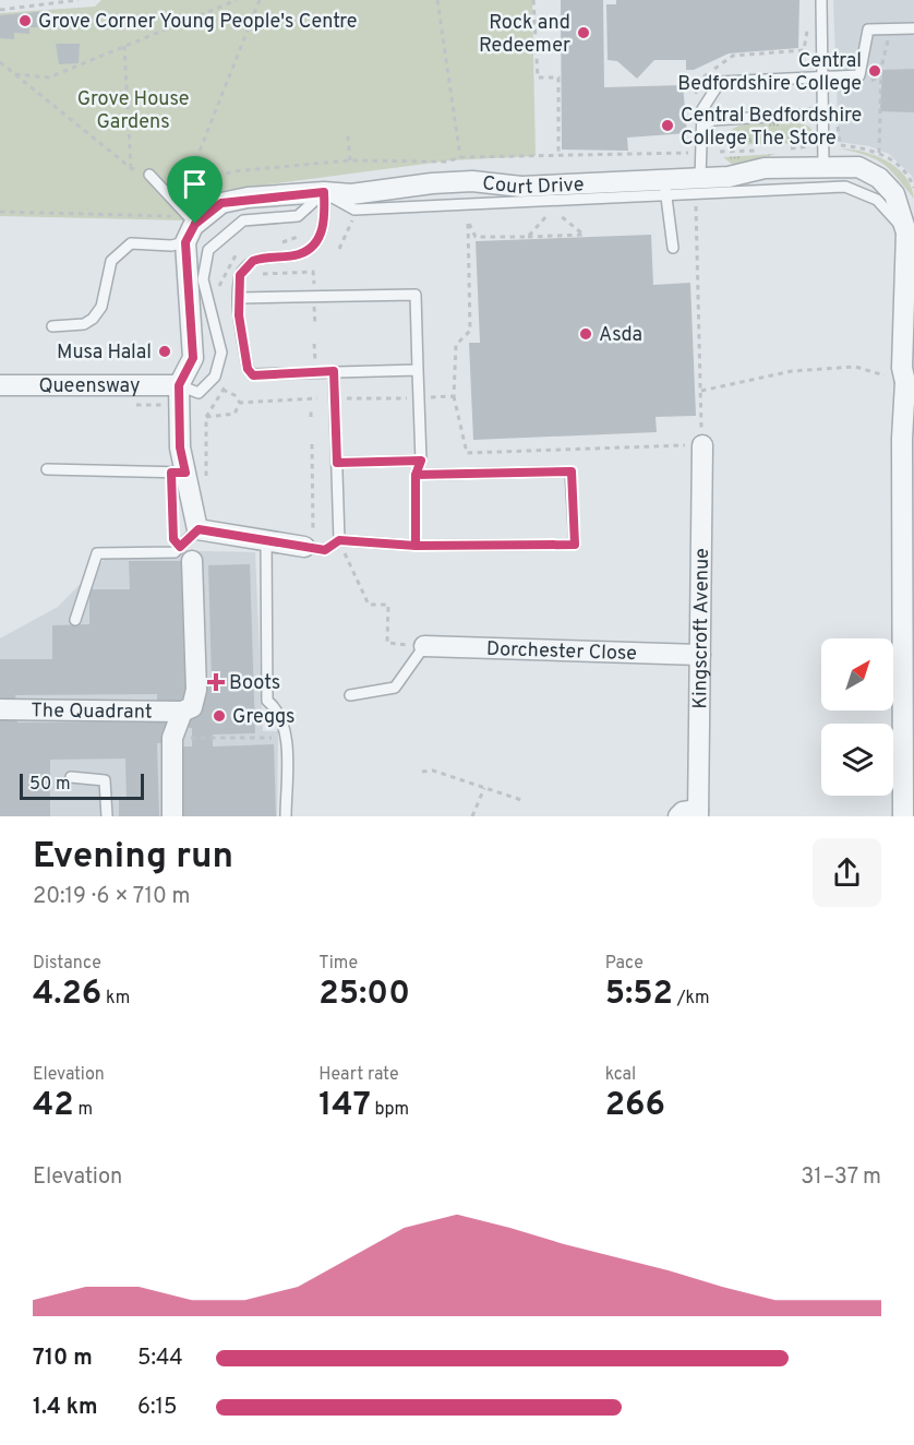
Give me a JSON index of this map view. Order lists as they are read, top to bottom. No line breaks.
{"streets":{"street":["Court Drive","Queensway","Kingscroft Avenue","Dorchester Close","The Quadrant"]},"crossings":[["Kingscroft Avenue","Dorchester Close"]],"parks":["Grove House Gardens"],"places":{"other":["Grove Corner Young People's Centre","Rock and Redeemer","Central Bedfordshire College","Central Bedfordshire College The Store","Asda","Musa Halal","Greggs"],"health":["Boots"]},"scale_bar":"50 m","north":"top right","page":{"scale":"50 m","heading":["Evening run","20:19 · 6 × 710 m"],"stats":[["Distance","4.26 km"],["Time","25:00"],["Pace","5:52 /km"],["Elevation","42 m"],["Heart rate","147 bpm"],["kcal","266"]],"chart":["Elevation","31–37 m"],"list":[{"name":"710 m","note":"5:44"},{"name":"1.4 km","note":"6:15"}]}}
